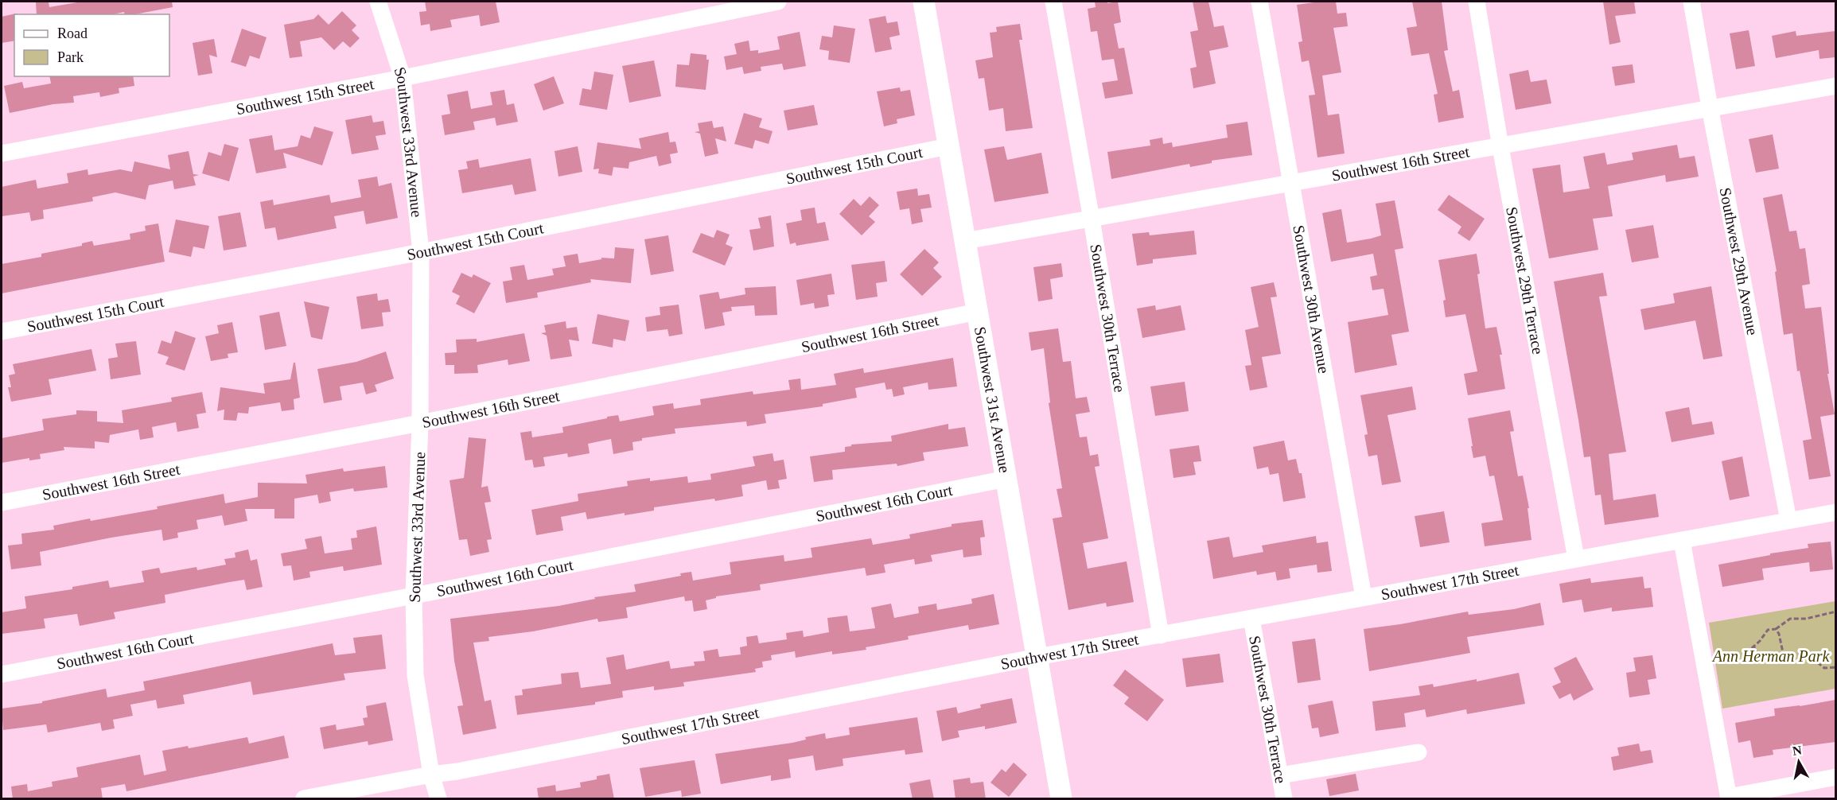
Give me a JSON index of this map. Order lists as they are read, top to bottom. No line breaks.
{"streets":{"street":["Southwest 15th Street","Southwest 33rd Avenue","Southwest 16th Street","Southwest 15th Court","Southwest 29th Avenue","Southwest 29th Terrace","Southwest 30th Avenue","Southwest 30th Terrace","Southwest 31st Avenue","Southwest 16th Court","Southwest 17th Street"]},"crossings":[["Southwest 15th Street","Southwest 33rd Avenue"],["Southwest 33rd Avenue","Southwest 16th Street"],["Southwest 33rd Avenue","Southwest 15th Court"],["Southwest 33rd Avenue","Southwest 16th Court"],["Southwest 33rd Avenue","Southwest 17th Street"],["Southwest 16th Street","Southwest 29th Avenue"],["Southwest 16th Street","Southwest 29th Terrace"],["Southwest 16th Street","Southwest 30th Avenue"],["Southwest 16th Street","Southwest 30th Terrace"],["Southwest 16th Street","Southwest 31st Avenue"],["Southwest 15th Court","Southwest 31st Avenue"],["Southwest 29th Avenue","Southwest 17th Street"],["Southwest 29th Terrace","Southwest 17th Street"],["Southwest 30th Avenue","Southwest 17th Street"],["Southwest 30th Terrace","Southwest 17th Street"],["Southwest 31st Avenue","Southwest 16th Court"],["Southwest 31st Avenue","Southwest 17th Street"]],"parks":["Ann Herman Park"],"legend":["Road","Park"],"north":"top"}
